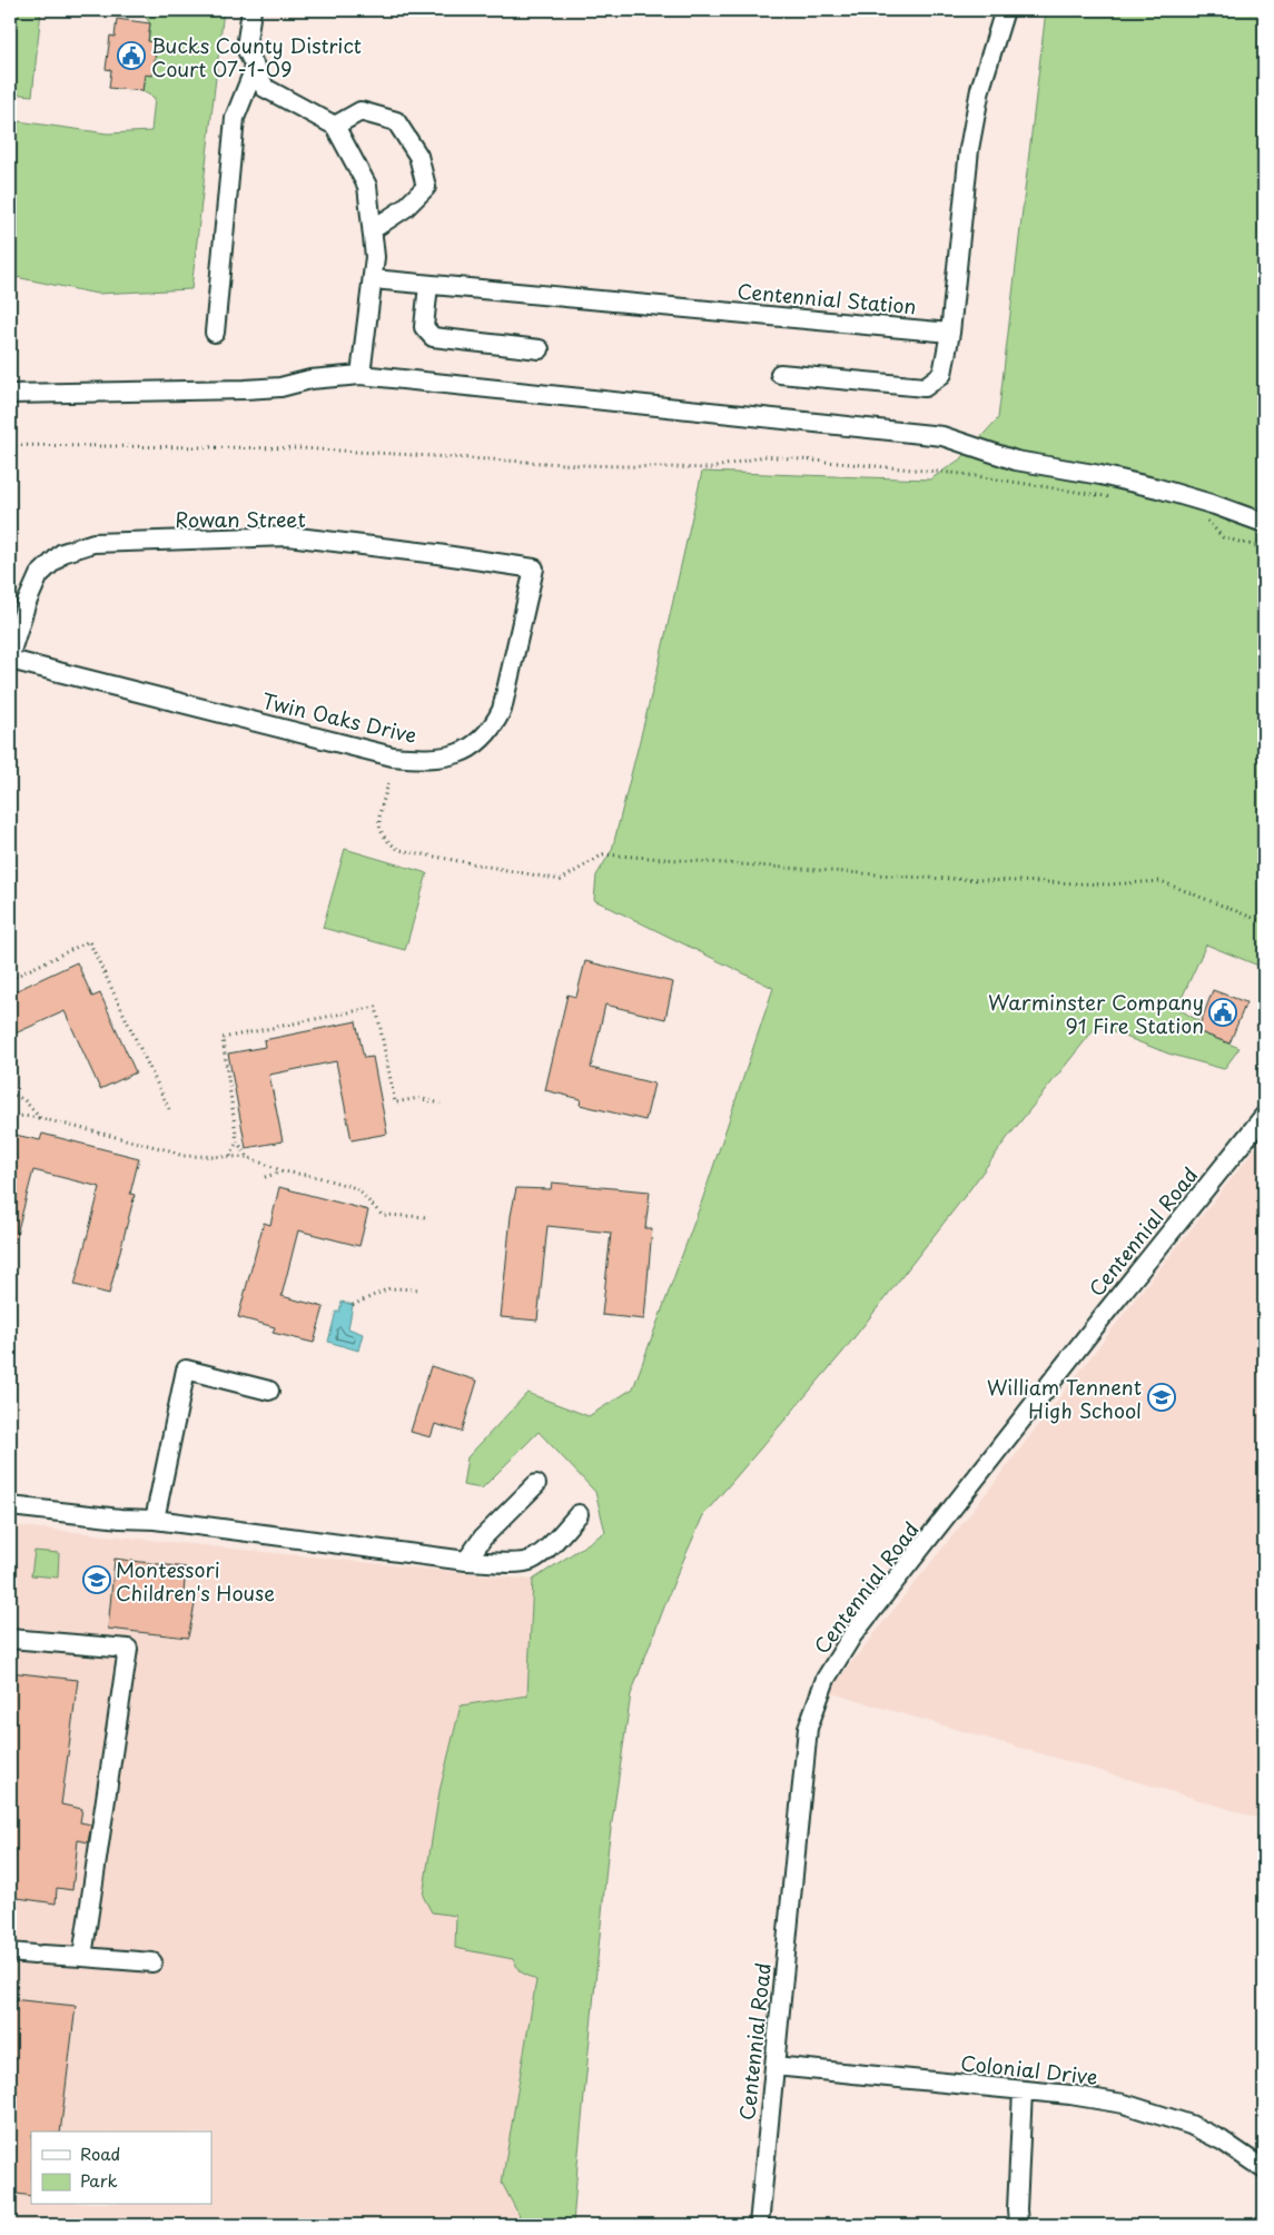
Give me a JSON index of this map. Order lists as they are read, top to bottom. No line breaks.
{"streets":{"street":["Centennial Station","Rowan Street","Twin Oaks Drive","Centennial Road","Colonial Drive"]},"crossings":[["Rowan Street","Twin Oaks Drive"],["Centennial Road","Colonial Drive"]],"places":{"public building":["Bucks County District Court 07-1-09","Warminster Company 91 Fire Station"],"school or university":["William Tennent High School","Montessori Children's House"]},"legend":["Road","Park"]}
